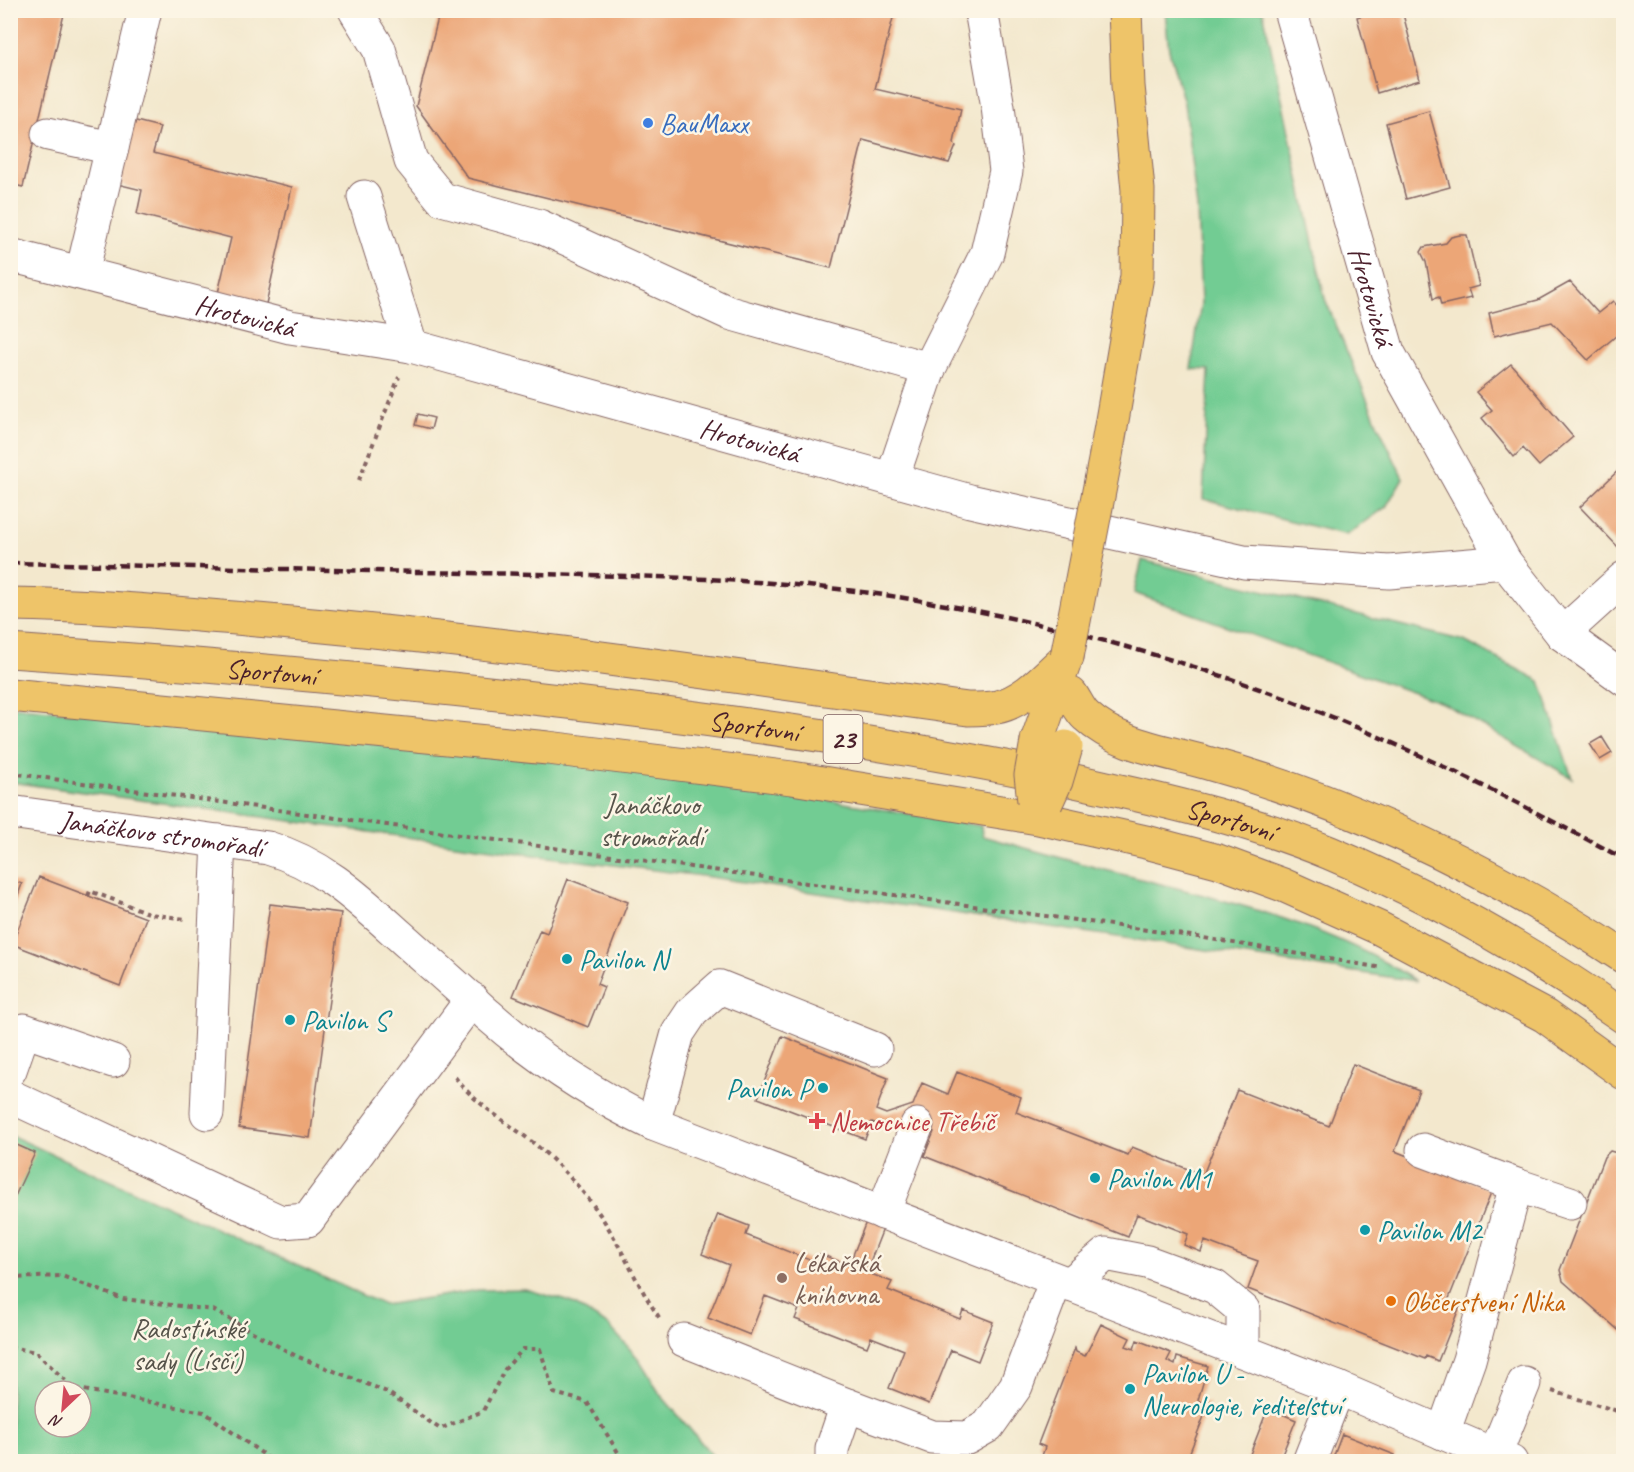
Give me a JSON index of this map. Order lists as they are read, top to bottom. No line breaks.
{"streets":{"main road":["Sportovní","23"],"street":["Hrotovická","Janáčkovo stromořadí"]},"parks":["Janáčkovo stromořadí","Radostínské sady (Lísčí)"],"places":{"other":["BauMaxx","Pavilon N","Pavilon S","Pavilon P","Pavilon M1","Pavilon M2","Lékařská knihovna","Občerstvení Nika","Pavilon U - Neurologie, ředitelství"],"health":["Nemocnice Třebíč"]},"north":"bottom left"}
